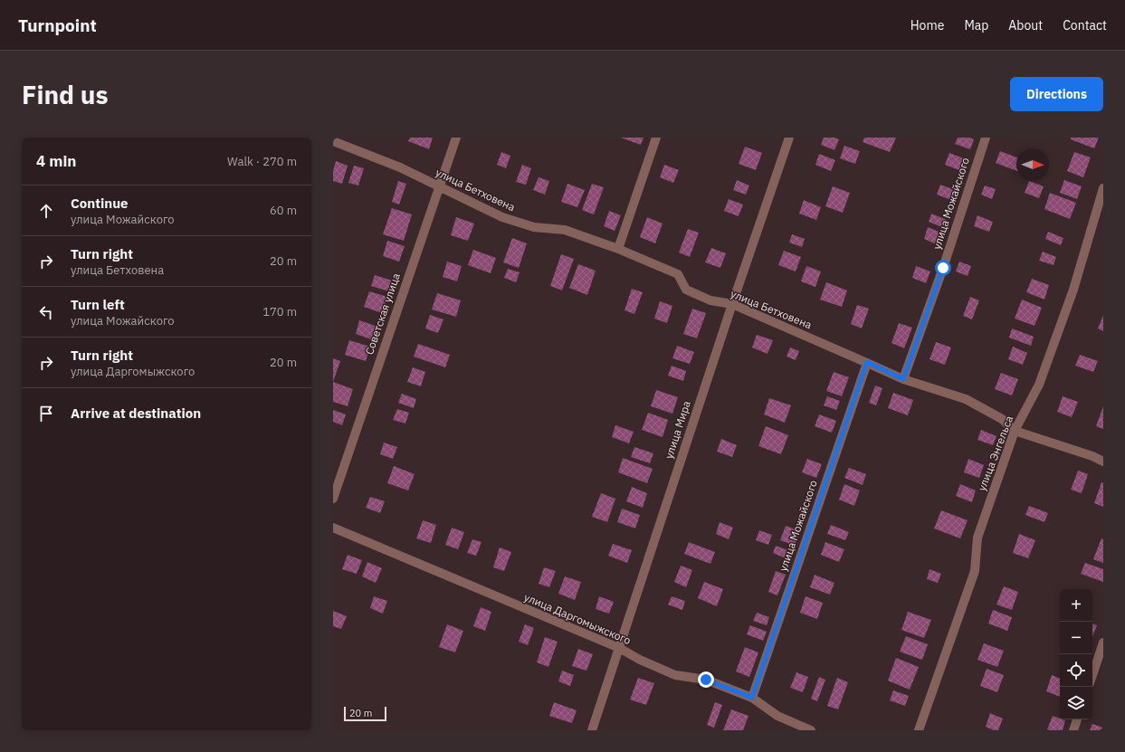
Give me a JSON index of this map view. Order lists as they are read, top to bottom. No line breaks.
{"streets":{"street":["улица Бетховена","улица Можайского","Советская улица","улица Мира","улица Энгельса","улица Даргомыжского"]},"crossings":[["улица Бетховена","улица Можайского"],["улица Бетховена","Советская улица"],["улица Бетховена","улица Мира"],["улица Бетховена","улица Энгельса"],["улица Можайского","улица Даргомыжского"],["улица Мира","улица Даргомыжского"]],"scale_bar":"20 m","north":"right","page":{"header":"Turnpoint","nav":["Home","Map","About","Contact"],"buttons":"Directions","title":"Find us","heading":["4 min","Walk · 270 m"],"list":[["Continue","улица Можайского","60 m"],["Turn right","улица Бетховена","20 m"],["Turn left","улица Можайского","170 m"],["Turn right","улица Даргомыжского","20 m"],"Arrive at destination"],"map_buttons":["+","−"],"scale":"20 m"}}
